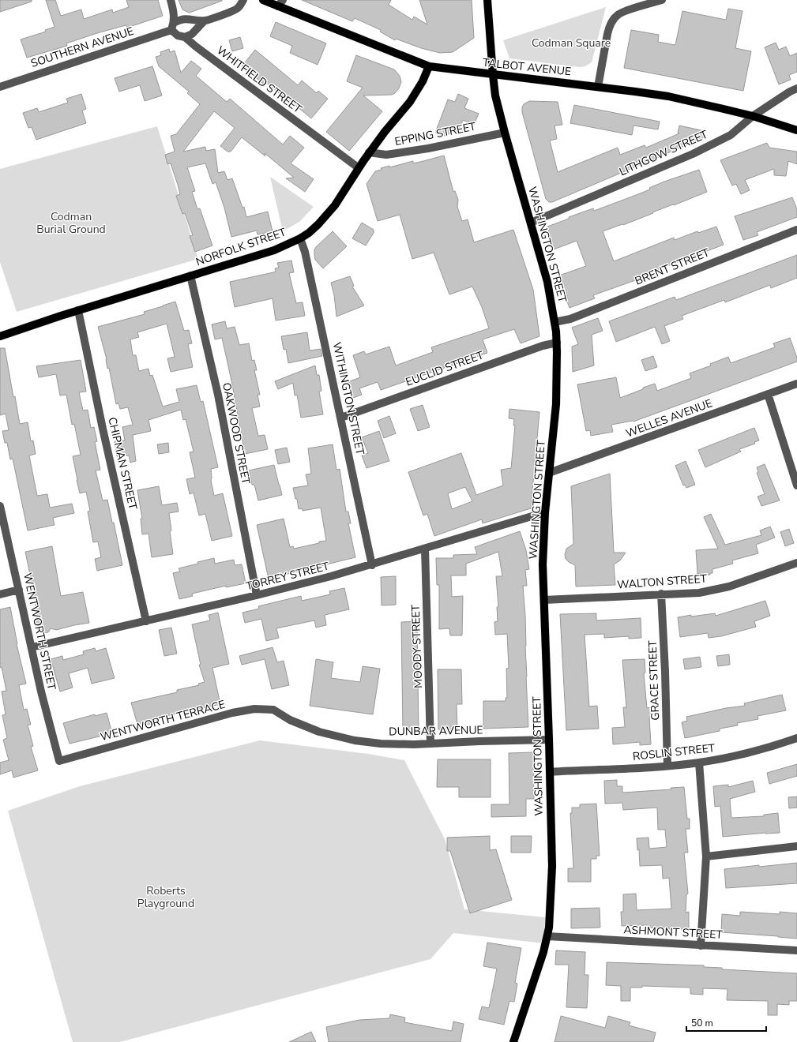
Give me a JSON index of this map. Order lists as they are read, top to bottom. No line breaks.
{"streets":{"main road":["TALBOT AVENUE","WASHINGTON STREET","NORFOLK STREET"],"street":["SOUTHERN AVENUE","WHITFIELD STREET","EPPING STREET","LITHGOW STREET","BRENT STREET","EUCLID STREET","WITHINGTON STREET","WELLES AVENUE","OAKWOOD STREET","CHIPMAN STREET","TORREY STREET","WALTON STREET","WENTWORTH STREET","MOODY STREET","GRACE STREET","WENTWORTH TERRACE","DUNBAR AVENUE","ROSLIN STREET","ASHMONT STREET"]},"crossings":[["SOUTHERN AVENUE","WHITFIELD STREET"],["TALBOT AVENUE","LITHGOW STREET"],["TALBOT AVENUE","WASHINGTON STREET"],["TALBOT AVENUE","NORFOLK STREET"],["WHITFIELD STREET","NORFOLK STREET"],["EPPING STREET","WASHINGTON STREET"],["EPPING STREET","NORFOLK STREET"],["LITHGOW STREET","WASHINGTON STREET"],["WASHINGTON STREET","BRENT STREET"],["WASHINGTON STREET","EUCLID STREET"],["WASHINGTON STREET","WELLES AVENUE"],["WASHINGTON STREET","TORREY STREET"],["WASHINGTON STREET","WALTON STREET"],["WASHINGTON STREET","DUNBAR AVENUE"],["WASHINGTON STREET","ROSLIN STREET"],["WASHINGTON STREET","ASHMONT STREET"],["NORFOLK STREET","WITHINGTON STREET"],["NORFOLK STREET","OAKWOOD STREET"],["NORFOLK STREET","CHIPMAN STREET"],["EUCLID STREET","WITHINGTON STREET"],["WITHINGTON STREET","TORREY STREET"],["OAKWOOD STREET","TORREY STREET"],["CHIPMAN STREET","TORREY STREET"],["TORREY STREET","WENTWORTH STREET"],["TORREY STREET","MOODY STREET"],["WALTON STREET","GRACE STREET"],["WENTWORTH STREET","WENTWORTH TERRACE"],["MOODY STREET","DUNBAR AVENUE"],["GRACE STREET","ROSLIN STREET"],["WENTWORTH TERRACE","DUNBAR AVENUE"]],"parks":["Codman Square","Codman Burial Ground","Roberts Playground"],"scale_bar":"50 m"}
